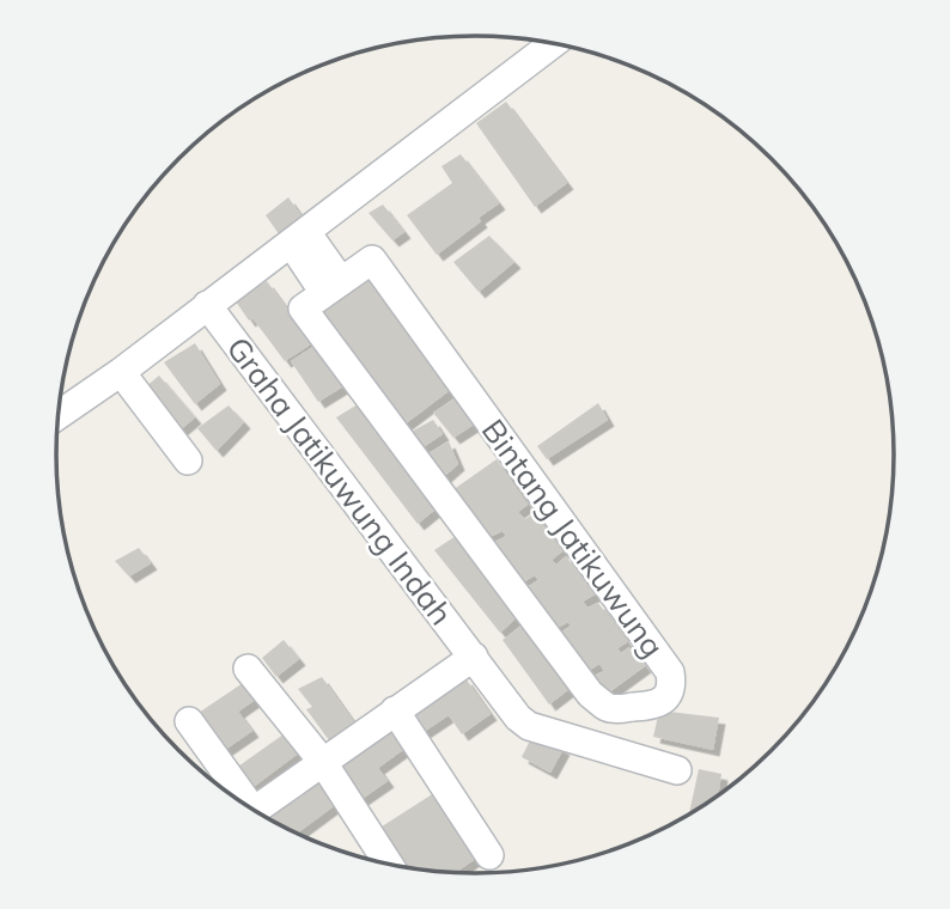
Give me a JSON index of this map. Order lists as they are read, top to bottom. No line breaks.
{"streets":{"street":["Graha Jatikuwung Indah","Bintang Jatikuwung"]}}
